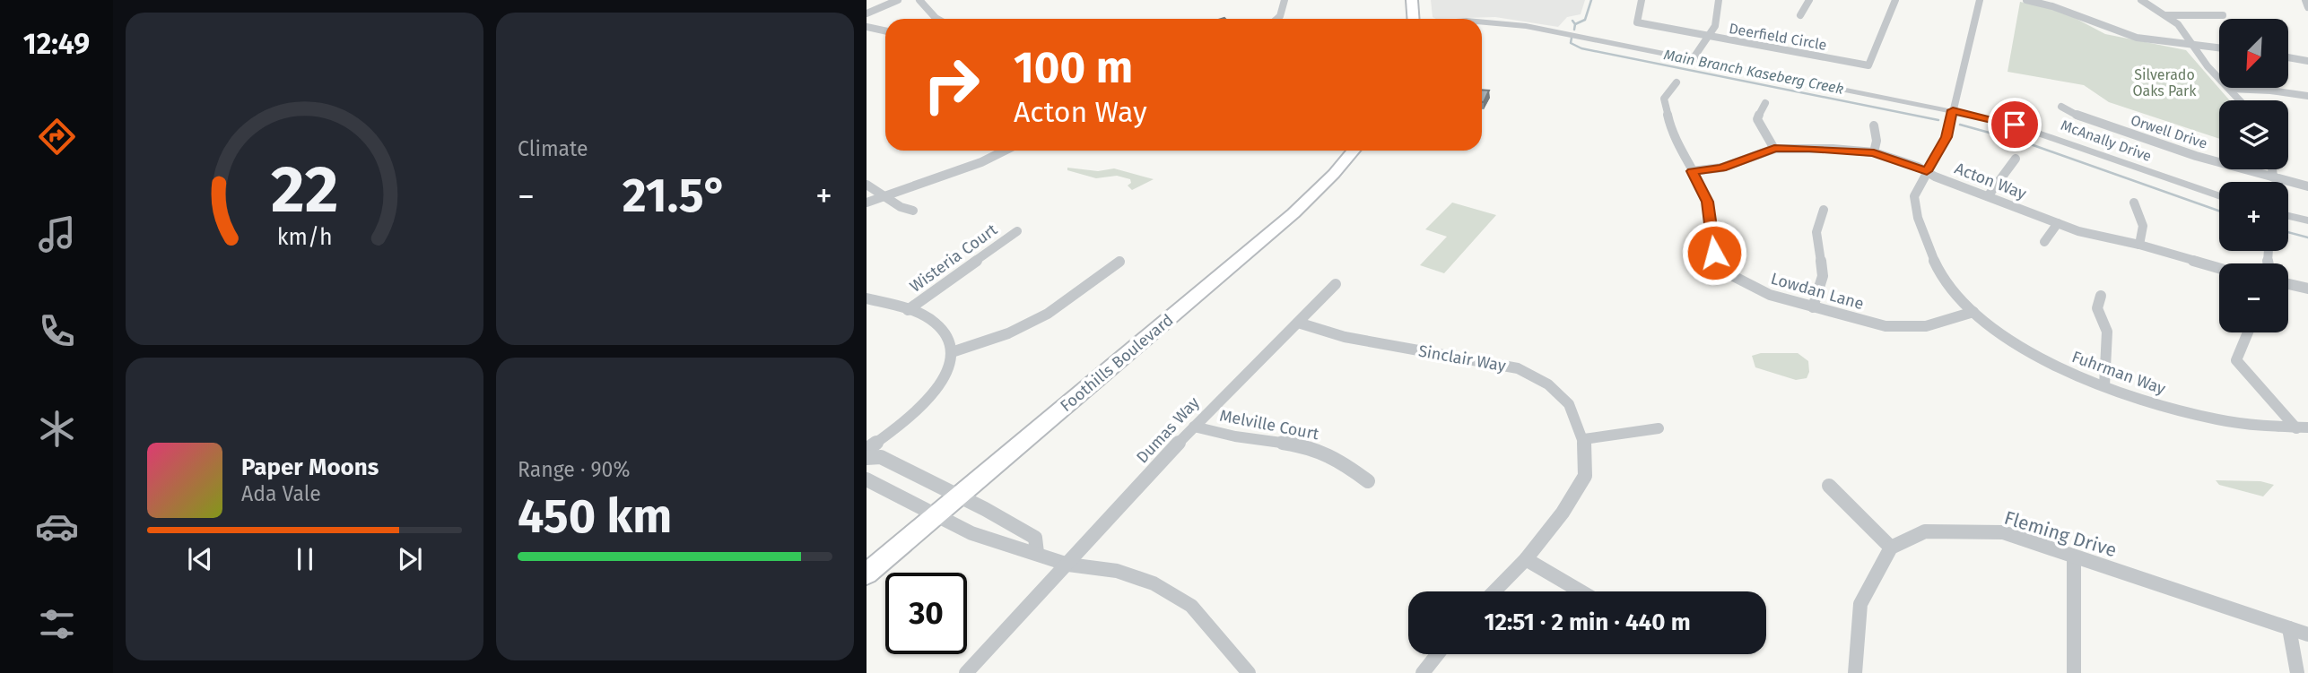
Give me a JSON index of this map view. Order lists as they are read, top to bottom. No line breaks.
{"streets":{"main road":["Foothills Boulevard"],"street":["Deerfield Circle","Orwell Drive","McAnally Drive","Acton Way","Wisteria Court","Lowdan Lane","Sinclair Way","Fuhrman Way","Melville Court","Dumas Way","Fleming Drive"]},"crossings":[["McAnally Drive","Fuhrman Way"],["Acton Way","Lowdan Lane"],["Acton Way","Fuhrman Way"],["Lowdan Lane","Fuhrman Way"],["Sinclair Way","Dumas Way"],["Melville Court","Dumas Way"]],"water":["Main Branch Kaseberg Creek"],"parks":["Silverado Oaks Park"],"north":"bottom left","page":{"tabs":"12:49","tile":["Climate",["Range · 90%","450 km"]],"map_buttons":["+","−"],"turn":["100 m","Acton Way"],"heat":["−","21.5°","+"],"song":["Paper Moons","Ada Vale"],"limit":"30","trip":"12:51 · 2 min · 440 m","gauge":["22","km/h"]}}
